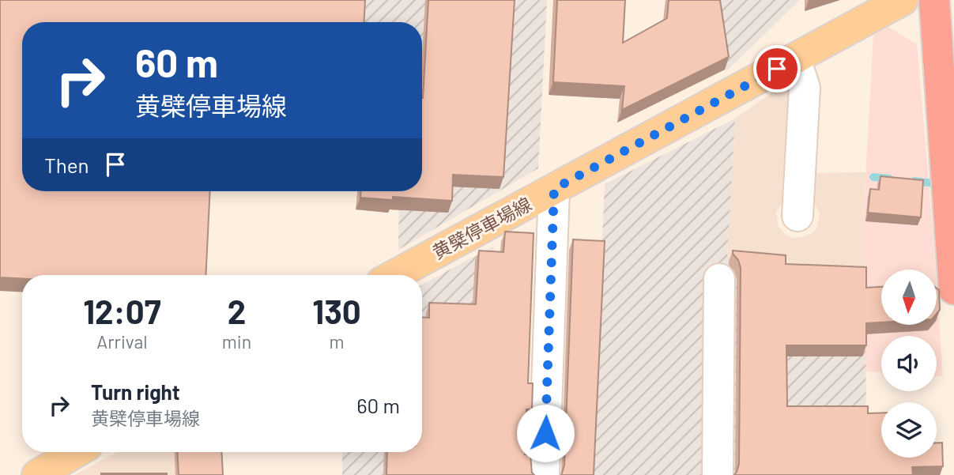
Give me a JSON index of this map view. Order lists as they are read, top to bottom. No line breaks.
{"streets":{"main road":["黄檗停車場線"]},"north":"bottom","page":{"turn":["60 m","黄檗停車場線"],"then":"Then","eta":["12:07","Arrival","2","min","130","m"],"list":[{"name":"Turn right","note":"黄檗停車場線","value":"60 m"}]}}
